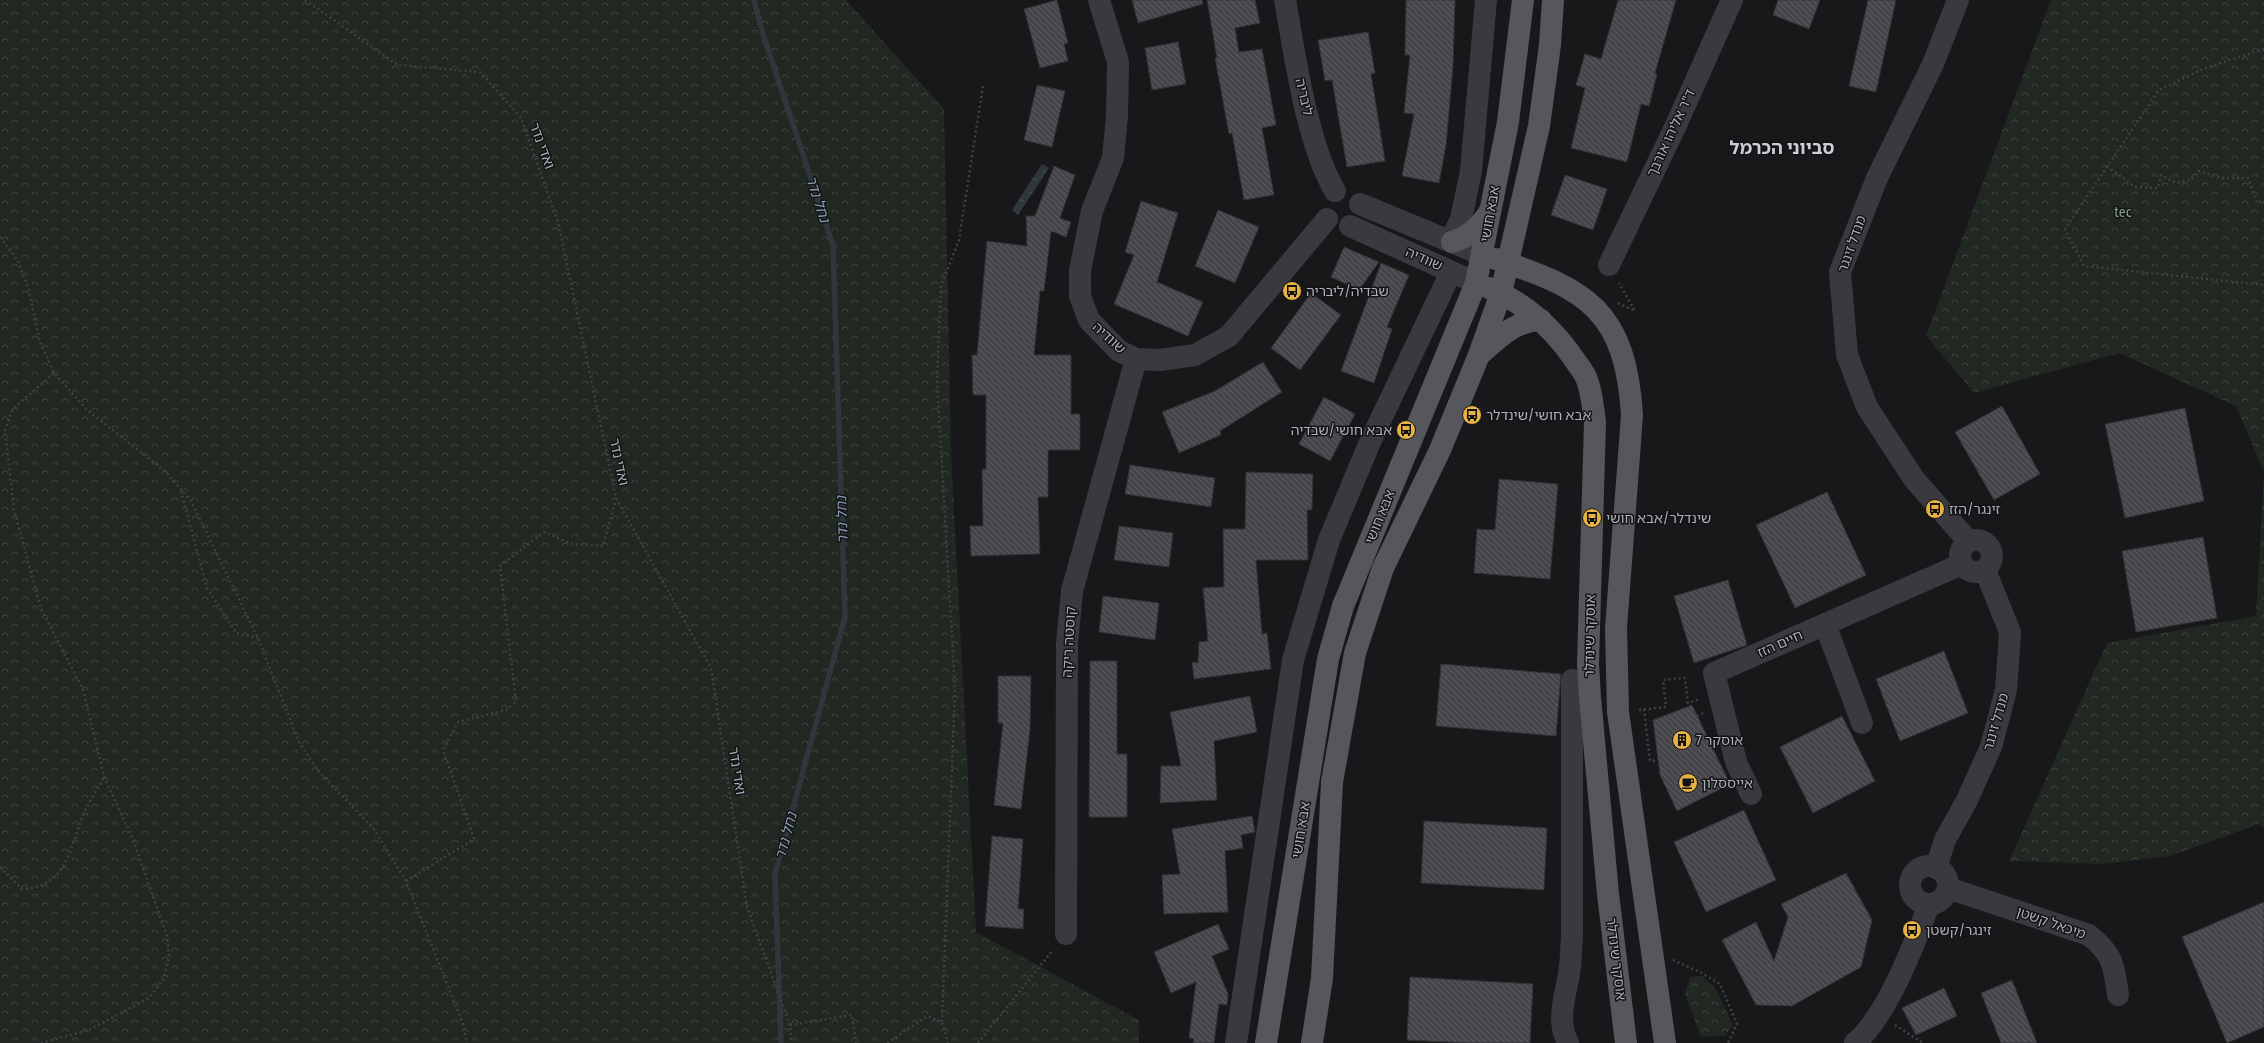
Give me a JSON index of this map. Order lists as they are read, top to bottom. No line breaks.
{"streets":{"main road":["אבא חושי","אוסקר שינדלר"],"street":["ליבריה","ד\"ר אליהו אורבך","מנדל זינגר","שוודיה","קוסטה ריקה","חיים הזז","מיכאל קשטן"],"path":["ואדי נדר"]},"crossings":[["ליבריה","שוודיה"],["אבא חושי","שוודיה"],["אבא חושי","אוסקר שינדלר"],["מנדל זינגר","חיים הזז"],["מנדל זינגר","מיכאל קשטן"],["שוודיה","אוסקר שינדלר"],["שוודיה","קוסטה ריקה"]],"districts":["סביוני הכרמל"],"water":["נחל נדר"],"parks":["tec"],"places":{"bus stop":["שבדיה/ליבריה","אבא חושי/שינדלר","אבא חושי/שבדיה","זינגר/הזז","שינדלר/אבא חושי","זינגר/קשטן"],"building":["אוסקר 7"],"cafe":["אייססלון"]}}
